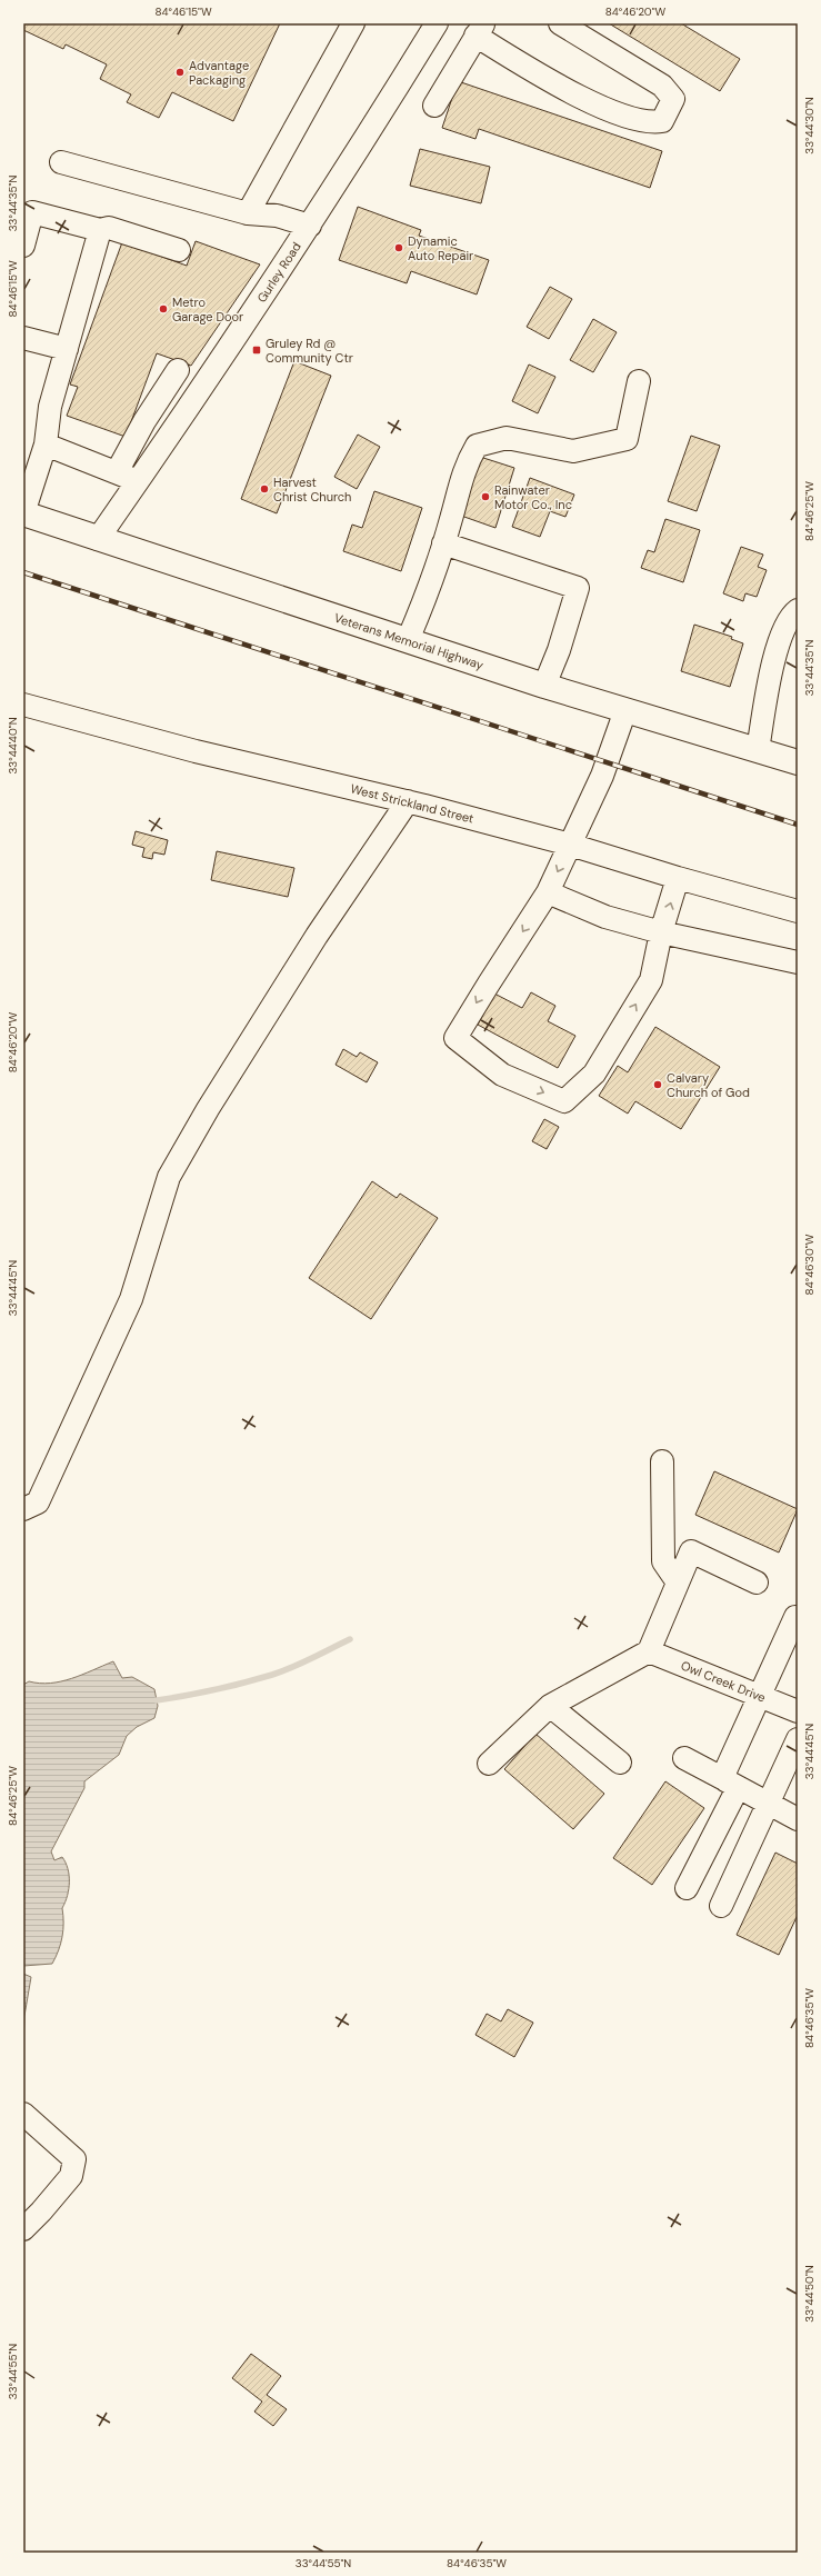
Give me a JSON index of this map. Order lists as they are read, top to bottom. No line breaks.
{"streets":{"main road":["Veterans Memorial Highway"],"street":["Gurley Road","West Strickland Street","Owl Creek Drive"]},"crossings":[["Gurley Road","Veterans Memorial Highway"]],"places":{"other":["Advantage Packaging","Dynamic Auto Repair","Metro Garage Door","Harvest Christ Church","Rainwater Motor Co., Inc","Calvary Church of God"],"transit":["Gruley Rd @ Community Ctr"]},"coordinates":["84°46'15\"W","84°46'20\"W","33°44'30\"N","33°44'35\"N","84°46'25\"W","33°44'40\"N","84°46'30\"W","33°44'45\"N","84°46'35\"W","33°44'50\"N","33°44'55\"N"]}
